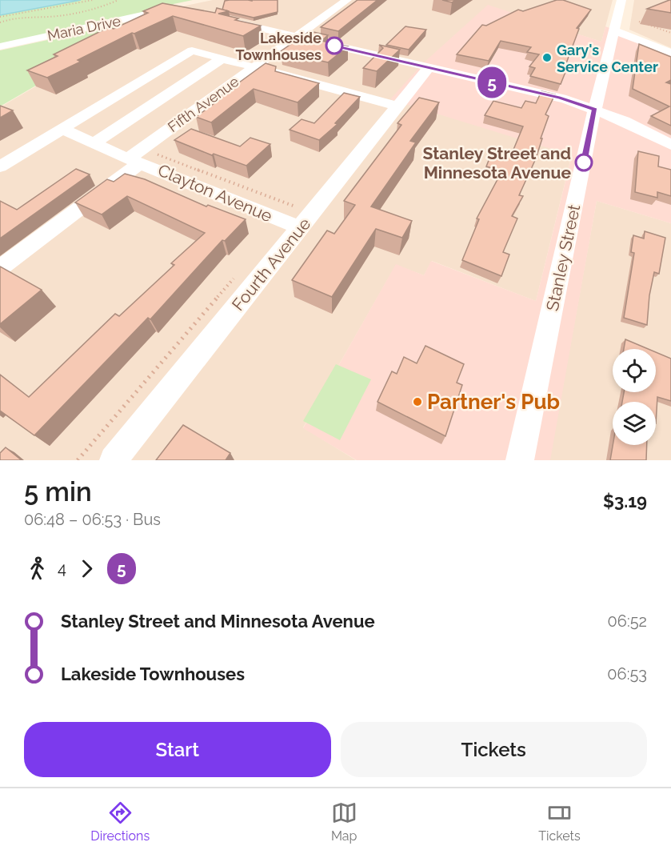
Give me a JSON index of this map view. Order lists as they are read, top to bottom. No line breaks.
{"streets":{"street":["Maria Drive","Fifth Avenue","Clayton Avenue","Stanley Street","Fourth Avenue"]},"crossings":[["Fifth Avenue","Clayton Avenue"],["Clayton Avenue","Fourth Avenue"]],"places":["Lakeside Townhouses","Gary's Service Center","Stanley Street and Minnesota Avenue","Partner's Pub"],"lines":["bus line 5"],"page":{"on_map":"5","heading":["5 min","06:48 – 06:53 · Bus","$3.19"],"legs":["4","5"],"list":[{"name":"Stanley Street and Minnesota Avenue","value":"06:52"},{"name":"Lakeside Townhouses","value":"06:53"}],"buttons":["Start","Tickets"],"tabs":["Directions","Map","Tickets"]}}
